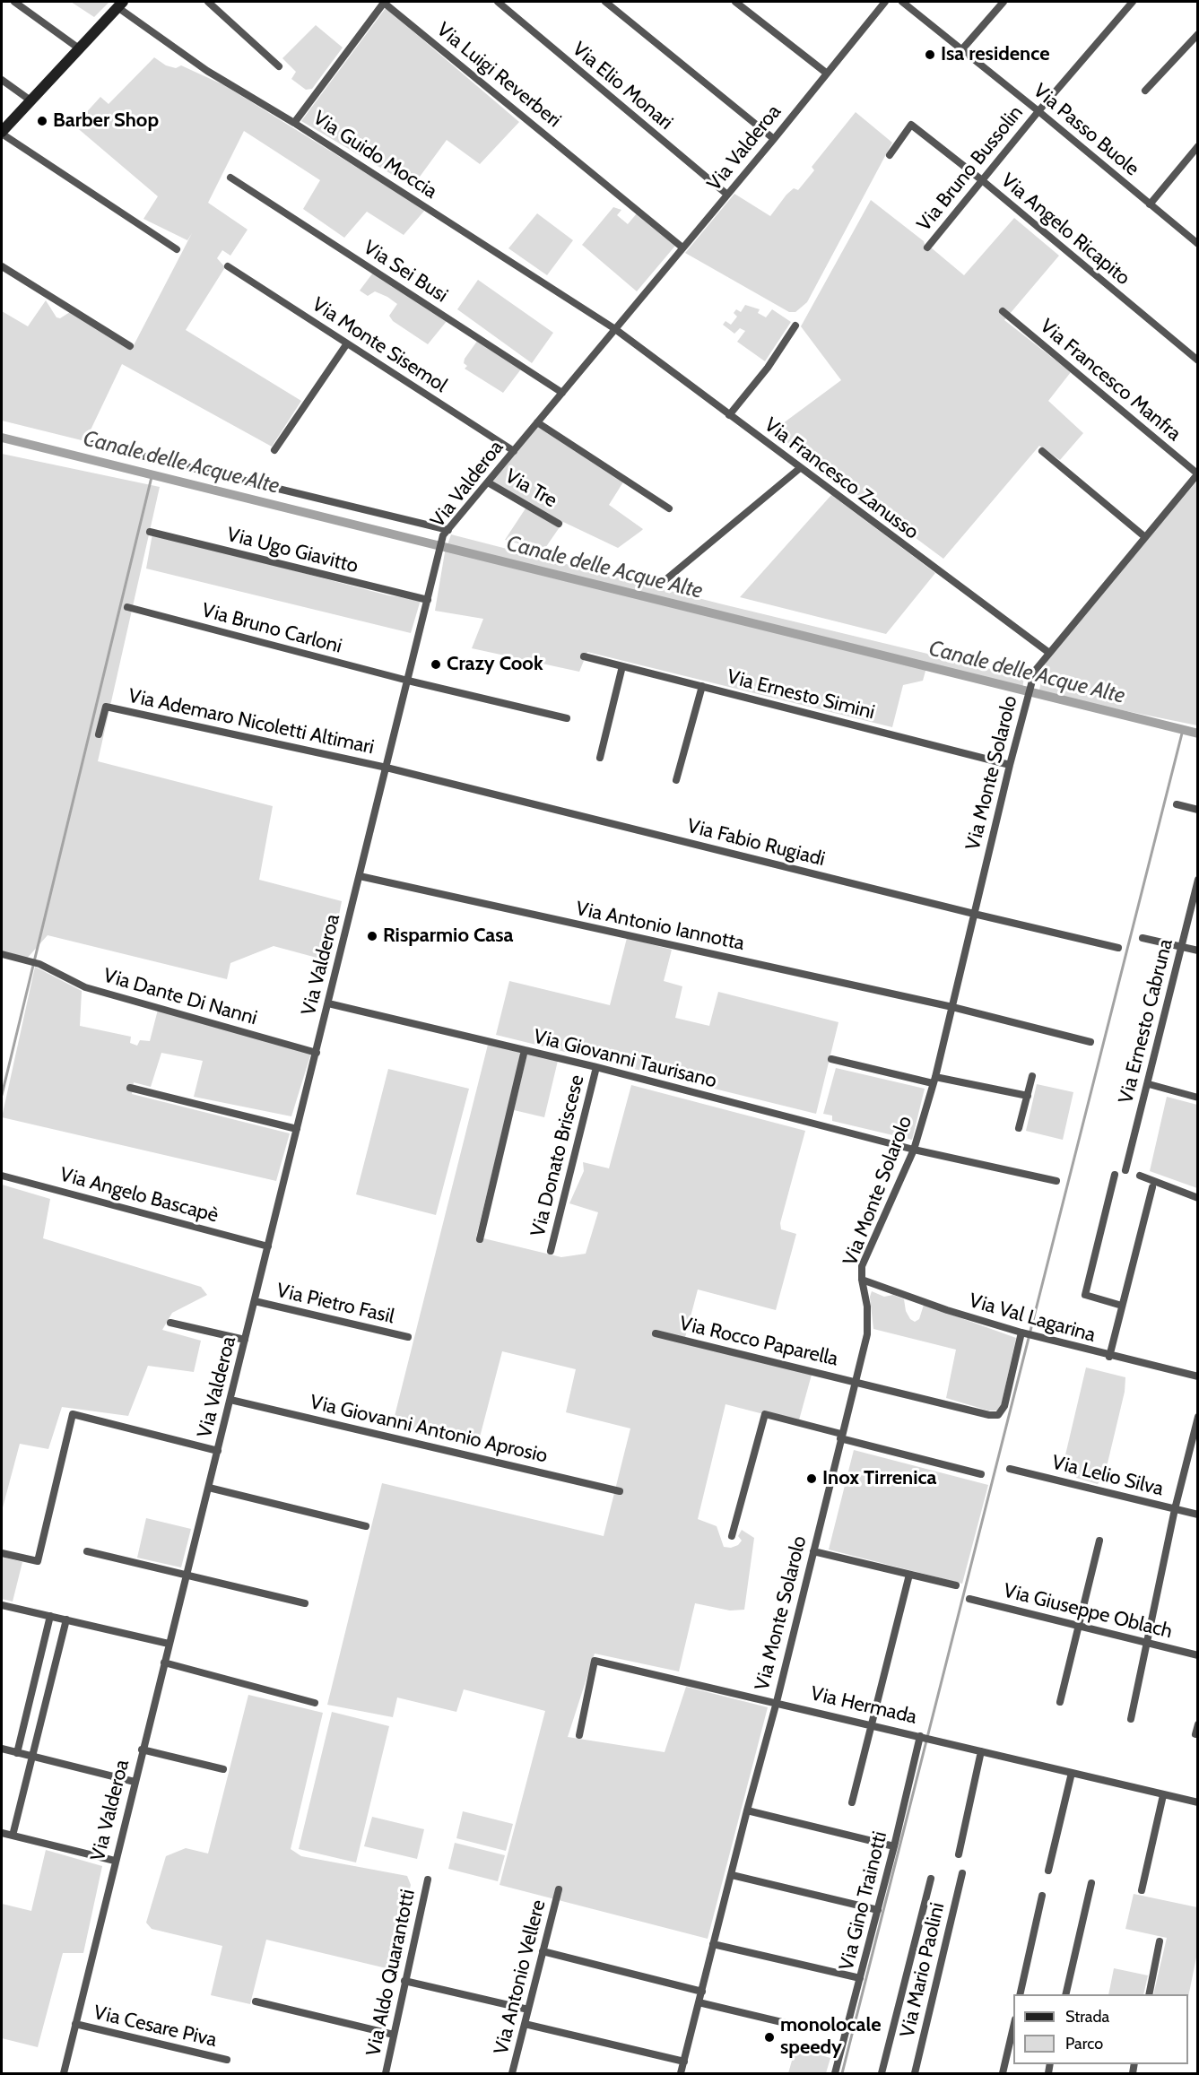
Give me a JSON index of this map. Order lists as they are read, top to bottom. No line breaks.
{"streets":{"street":["Via Luigi Reverberi","Via Elio Monari","Via Passo Buole","Via Valderoa","Via Guido Moccia","Via Bruno Bussolin","Via Angelo Ricapito","Via Sei Busi","Via Monte Sisemol","Via Francesco Manfra","Via Francesco Zanusso","Via Tre","Via Ugo Giavitto","Via Bruno Carloni","Via Ernesto Simini","Via Ademaro Nicoletti Altimari","Via Monte Solarolo","Via Fabio Rugiadi","Via Antonio Iannotta","Via Dante Di Nanni","Via Ernesto Cabruna","Via Giovanni Taurisano","Via Donato Briscese","Via Angelo Bascapè","Via Pietro Fasil","Via Val Lagarina","Via Rocco Paparella","Via Giovanni Antonio Aprosio","Via Lelio Silva","Via Giuseppe Oblach","Via Hermada","Via Gino Trainotti","Via Mario Paolini","Via Aldo Quarantotti","Via Antonio Vellere","Via Cesare Piva"]},"crossings":[["Via Luigi Reverberi","Via Valderoa"],["Via Luigi Reverberi","Via Guido Moccia"],["Via Elio Monari","Via Valderoa"],["Via Passo Buole","Via Bruno Bussolin"],["Via Valderoa","Via Guido Moccia"],["Via Valderoa","Via Sei Busi"],["Via Valderoa","Via Monte Sisemol"],["Via Valderoa","Via Francesco Zanusso"],["Via Valderoa","Via Tre"],["Via Valderoa","Via Ugo Giavitto"],["Via Valderoa","Via Bruno Carloni"],["Via Valderoa","Via Ademaro Nicoletti Altimari"],["Via Valderoa","Via Fabio Rugiadi"],["Via Valderoa","Via Antonio Iannotta"],["Via Valderoa","Via Dante Di Nanni"],["Via Valderoa","Via Giovanni Taurisano"],["Via Valderoa","Via Angelo Bascapè"],["Via Valderoa","Via Pietro Fasil"],["Via Valderoa","Via Giovanni Antonio Aprosio"],["Via Valderoa","Via Cesare Piva"],["Via Guido Moccia","Via Francesco Zanusso"],["Via Bruno Bussolin","Via Angelo Ricapito"],["Via Francesco Manfra","Via Monte Solarolo"],["Via Francesco Zanusso","Via Monte Solarolo"],["Via Ernesto Simini","Via Monte Solarolo"],["Via Ademaro Nicoletti Altimari","Via Fabio Rugiadi"],["Via Monte Solarolo","Via Fabio Rugiadi"],["Via Monte Solarolo","Via Antonio Iannotta"],["Via Monte Solarolo","Via Giovanni Taurisano"],["Via Monte Solarolo","Via Val Lagarina"],["Via Monte Solarolo","Via Rocco Paparella"],["Via Monte Solarolo","Via Hermada"],["Via Giovanni Taurisano","Via Donato Briscese"],["Via Val Lagarina","Via Rocco Paparella"],["Via Hermada","Via Gino Trainotti"]],"water":["Canale delle Acque Alte"],"places":["Isa residence","Barber Shop","Crazy Cook","Risparmio Casa","Inox Tirrenica","monolocale speedy"],"legend":["Strada","Parco"]}
